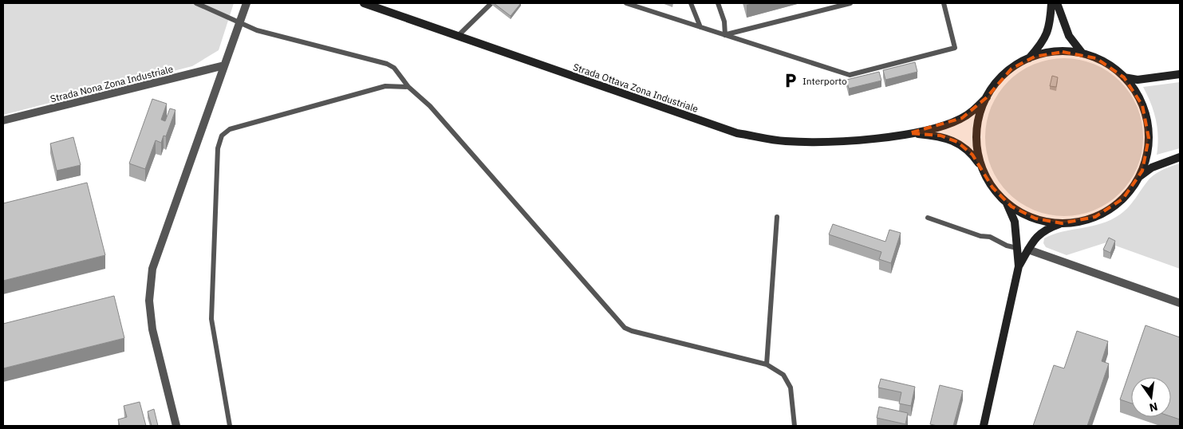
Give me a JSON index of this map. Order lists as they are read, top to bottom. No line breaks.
{"streets":{"main road":["Strada Ottava Zona Industriale"],"street":["Strada Nona Zona Industriale"]},"places":{"parking":["Interporto"]},"north":"bottom"}
